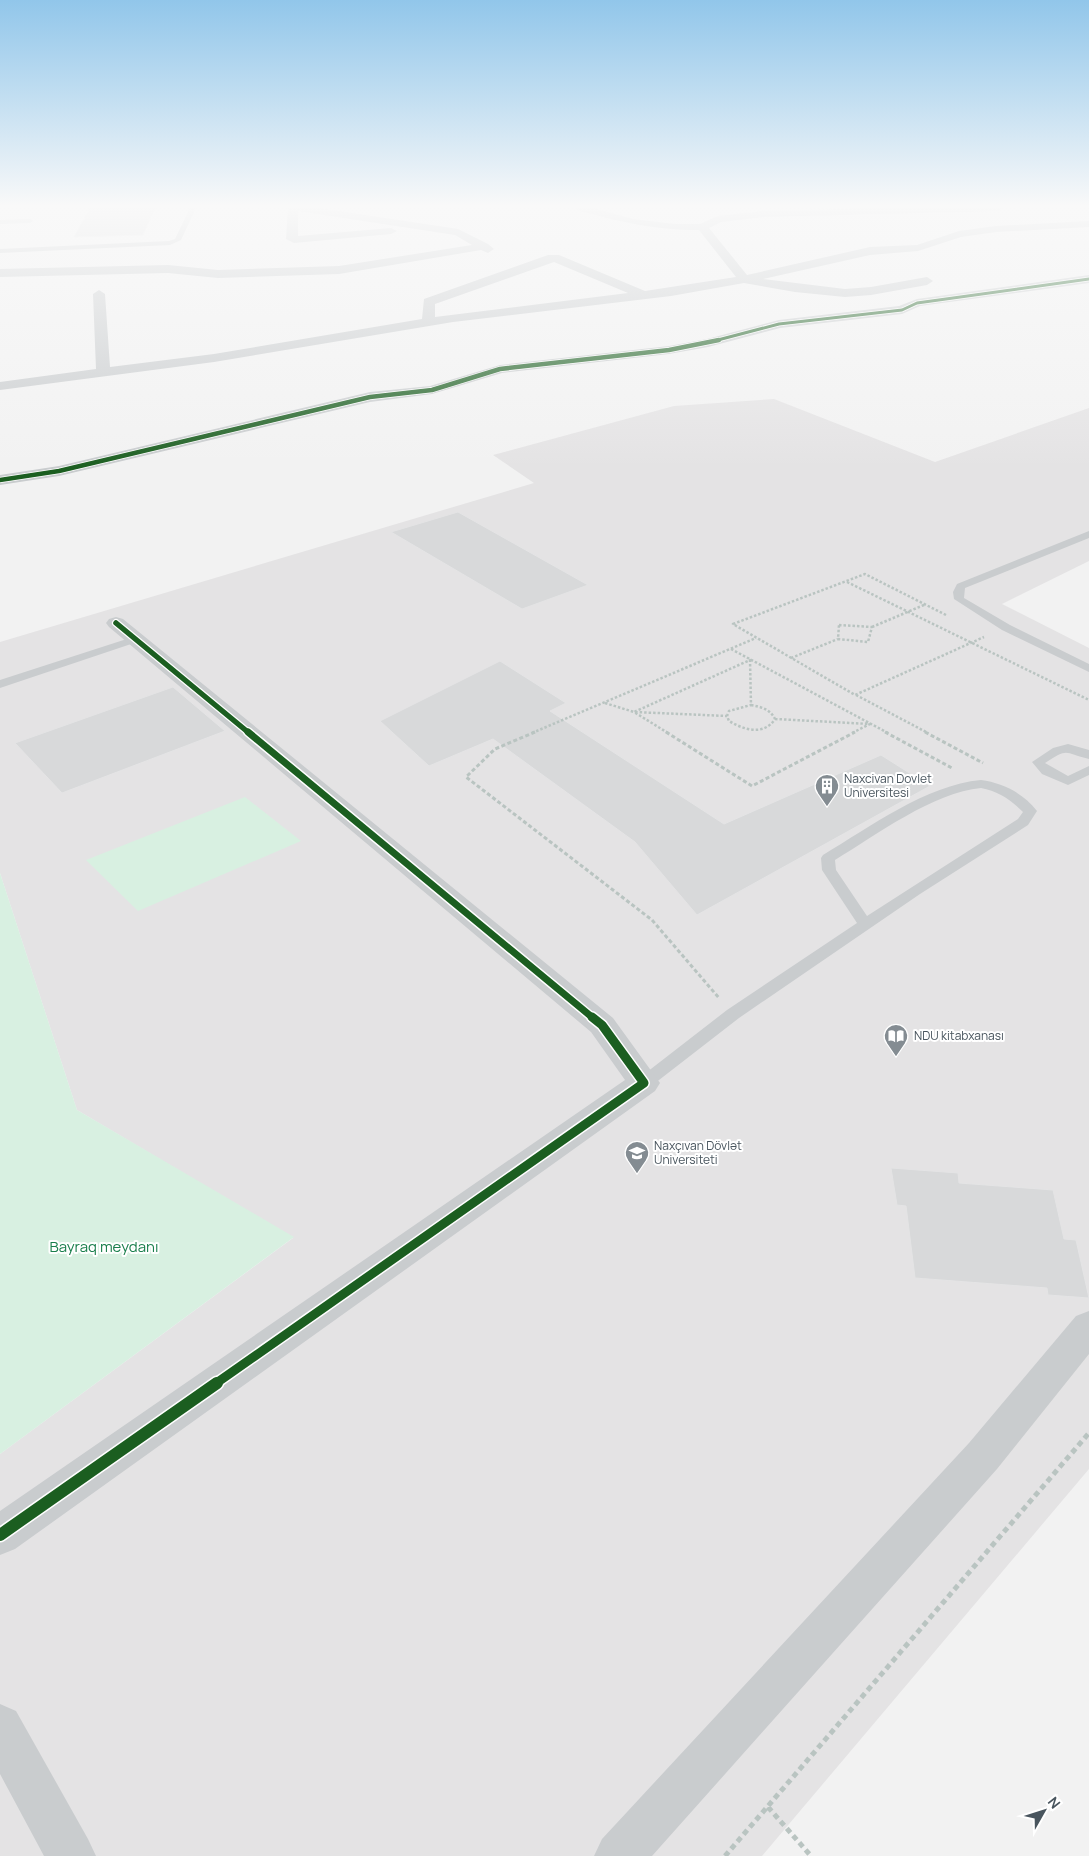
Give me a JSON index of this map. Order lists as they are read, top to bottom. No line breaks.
{"parks":["Bayraq meydanı"],"places":{"building":["Naxcivan Dovlet Universitesi"],"library":["NDU kitabxanası"],"school or university":["Naxçıvan Dövlət Universiteti"]},"north":"top right"}
